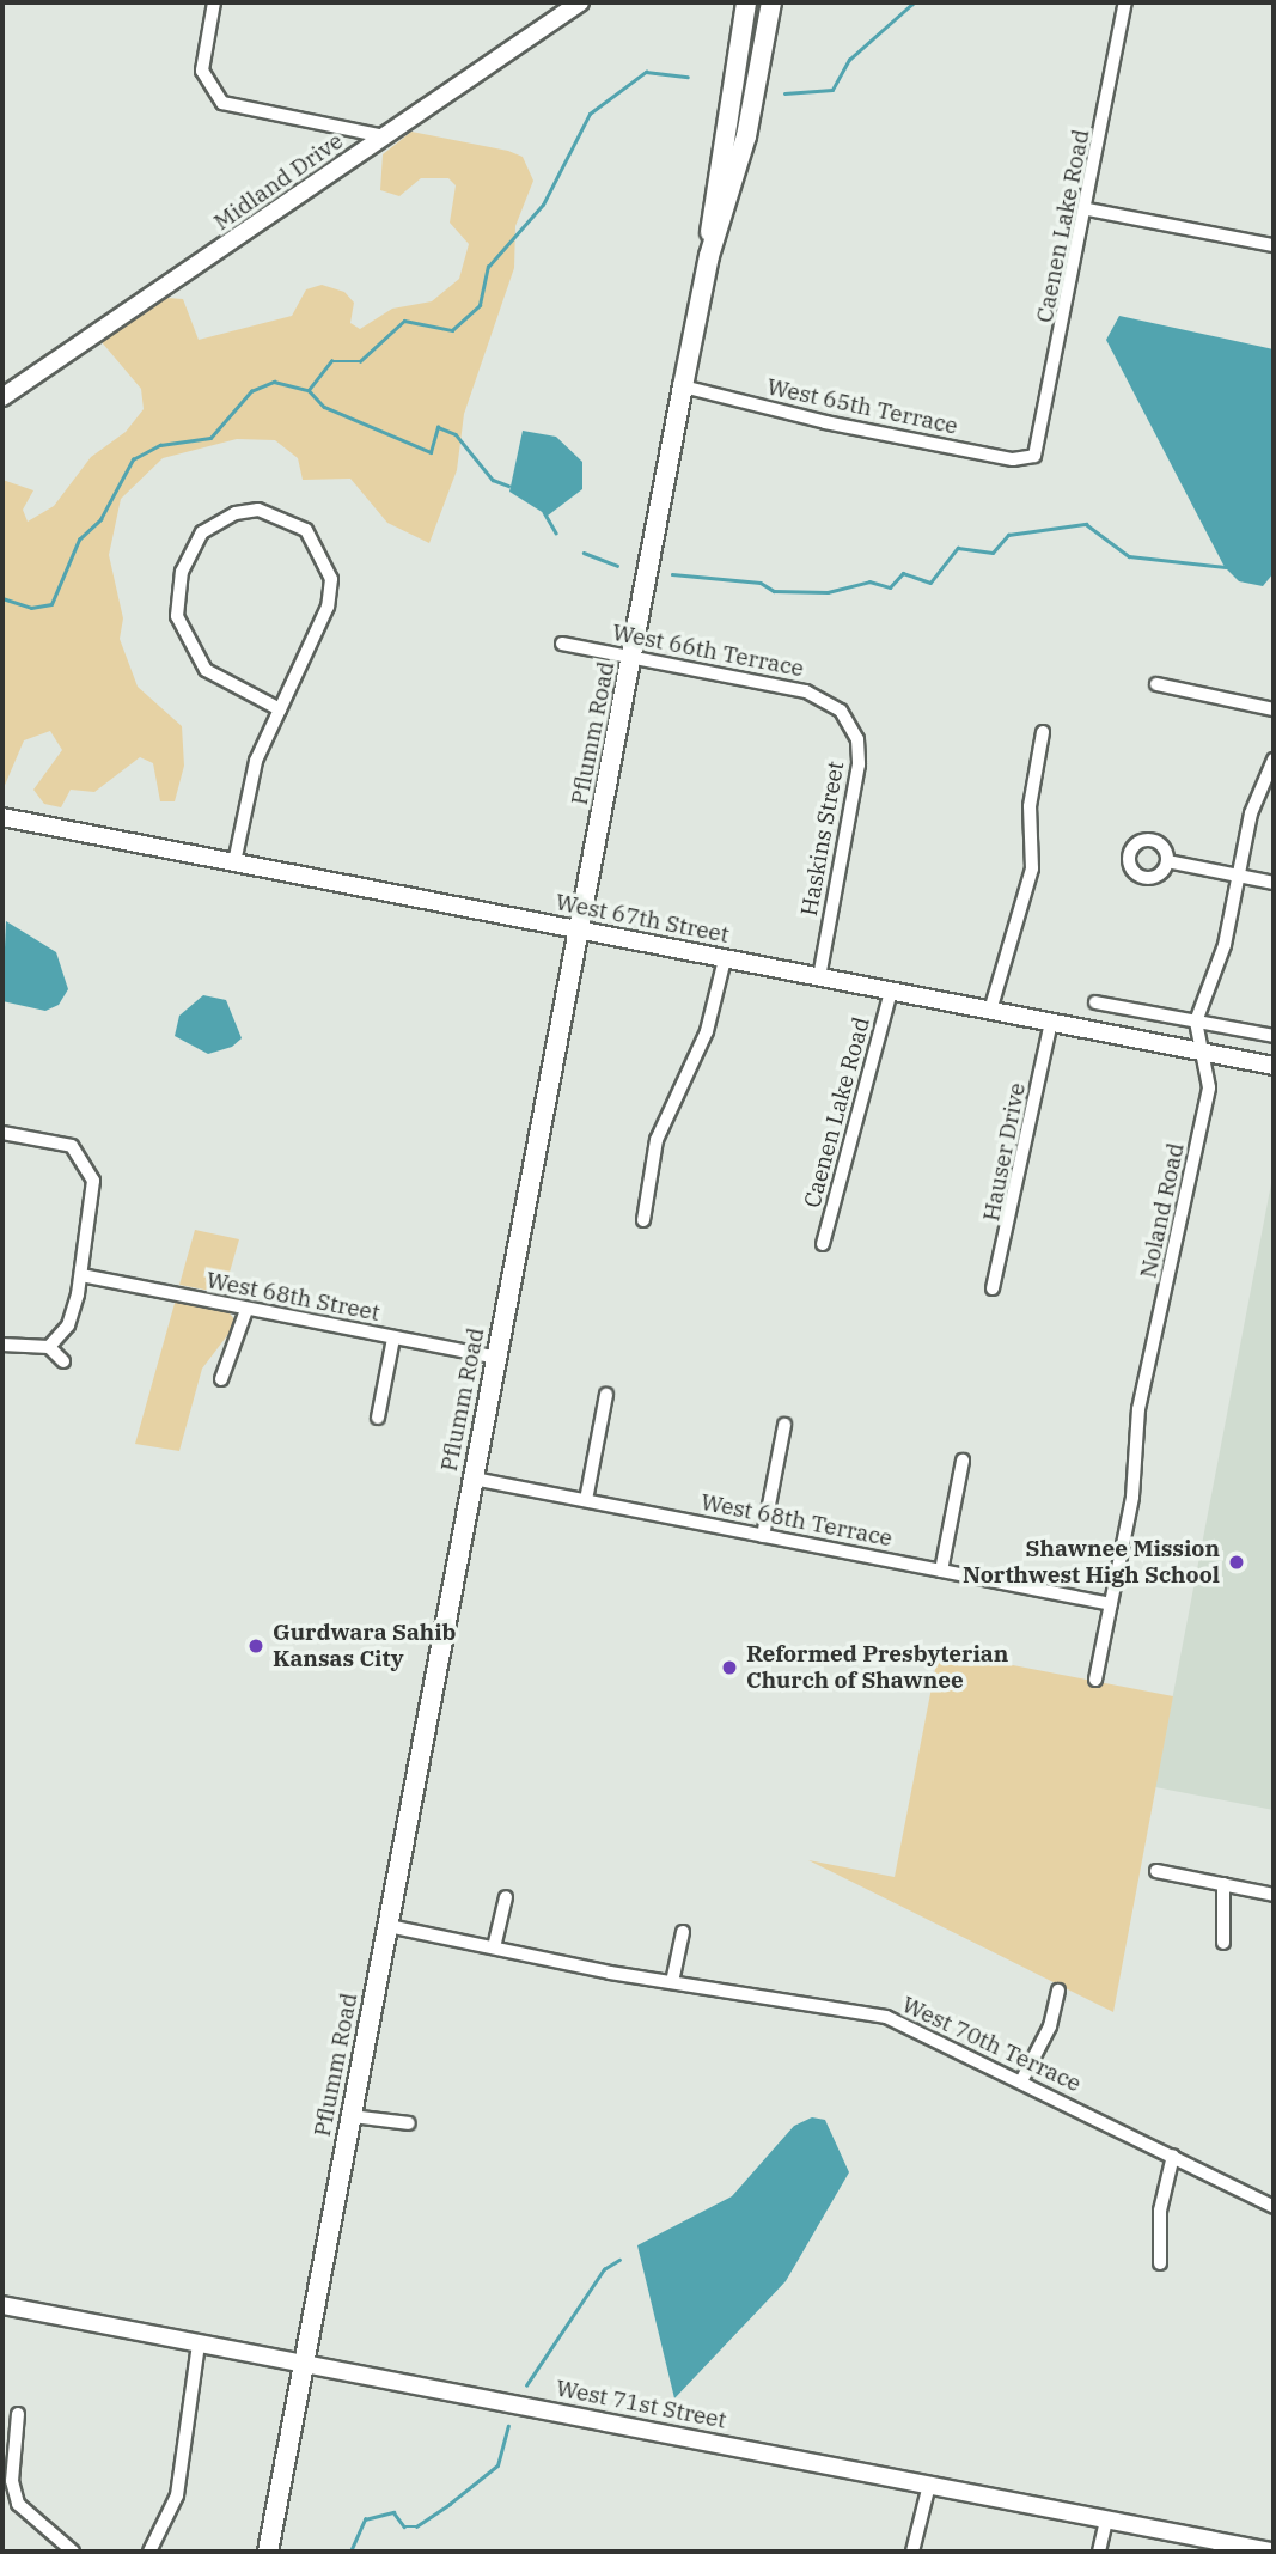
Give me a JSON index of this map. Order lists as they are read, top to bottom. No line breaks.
{"streets":{"main road":["Pflumm Road"],"street":["Midland Drive","Caenen Lake Road","West 65th Terrace","West 66th Terrace","Haskins Street","West 67th Street","Hauser Drive","Noland Road","West 68th Street","West 68th Terrace","West 70th Terrace","West 71st Street"]},"crossings":[["Caenen Lake Road","West 65th Terrace"],["Caenen Lake Road","West 67th Street"],["West 65th Terrace","Pflumm Road"],["West 66th Terrace","Pflumm Road"],["West 66th Terrace","Haskins Street"],["Pflumm Road","West 67th Street"],["Pflumm Road","West 68th Street"],["Pflumm Road","West 68th Terrace"],["Pflumm Road","West 70th Terrace"],["Pflumm Road","West 71st Street"],["Haskins Street","West 67th Street"],["West 67th Street","Hauser Drive"],["West 67th Street","Noland Road"],["Noland Road","West 68th Terrace"]],"places":["Shawnee Mission Northwest High School","Gurdwara Sahib Kansas City","Reformed Presbyterian Church of Shawnee"]}
